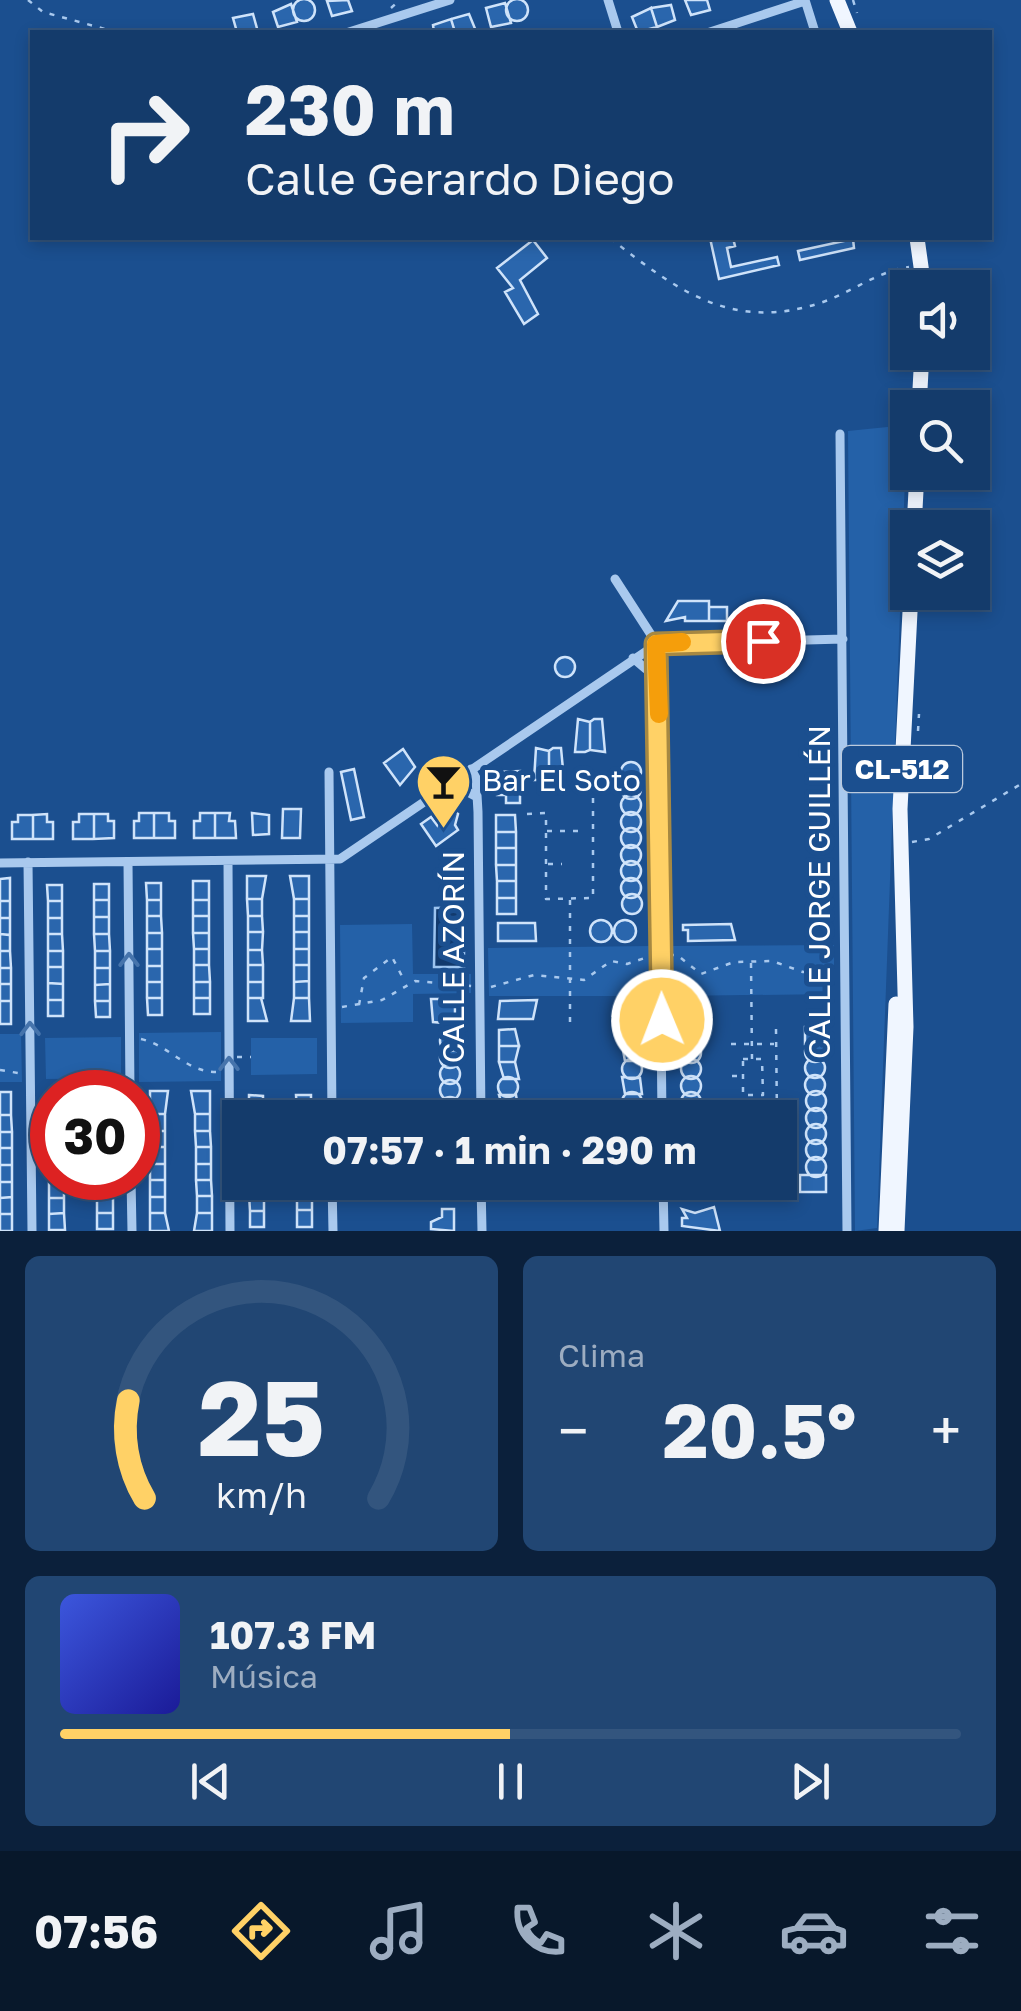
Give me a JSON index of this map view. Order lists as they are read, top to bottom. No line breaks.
{"streets":{"main road":["CL-512"],"street":["CALLE JORGE GUILLÉN","CALLE AZORÍN"]},"places":{"bar":["Bar El Soto"]},"page":{"turn":["230 m","Calle Gerardo Diego"],"limit":"30","trip":"07:57 · 1 min · 290 m","tile":"Clima","heat":["−","20.5°","+"],"song":["107.3 FM","Música"],"tabs":"07:56","gauge":["25","km/h"]}}
